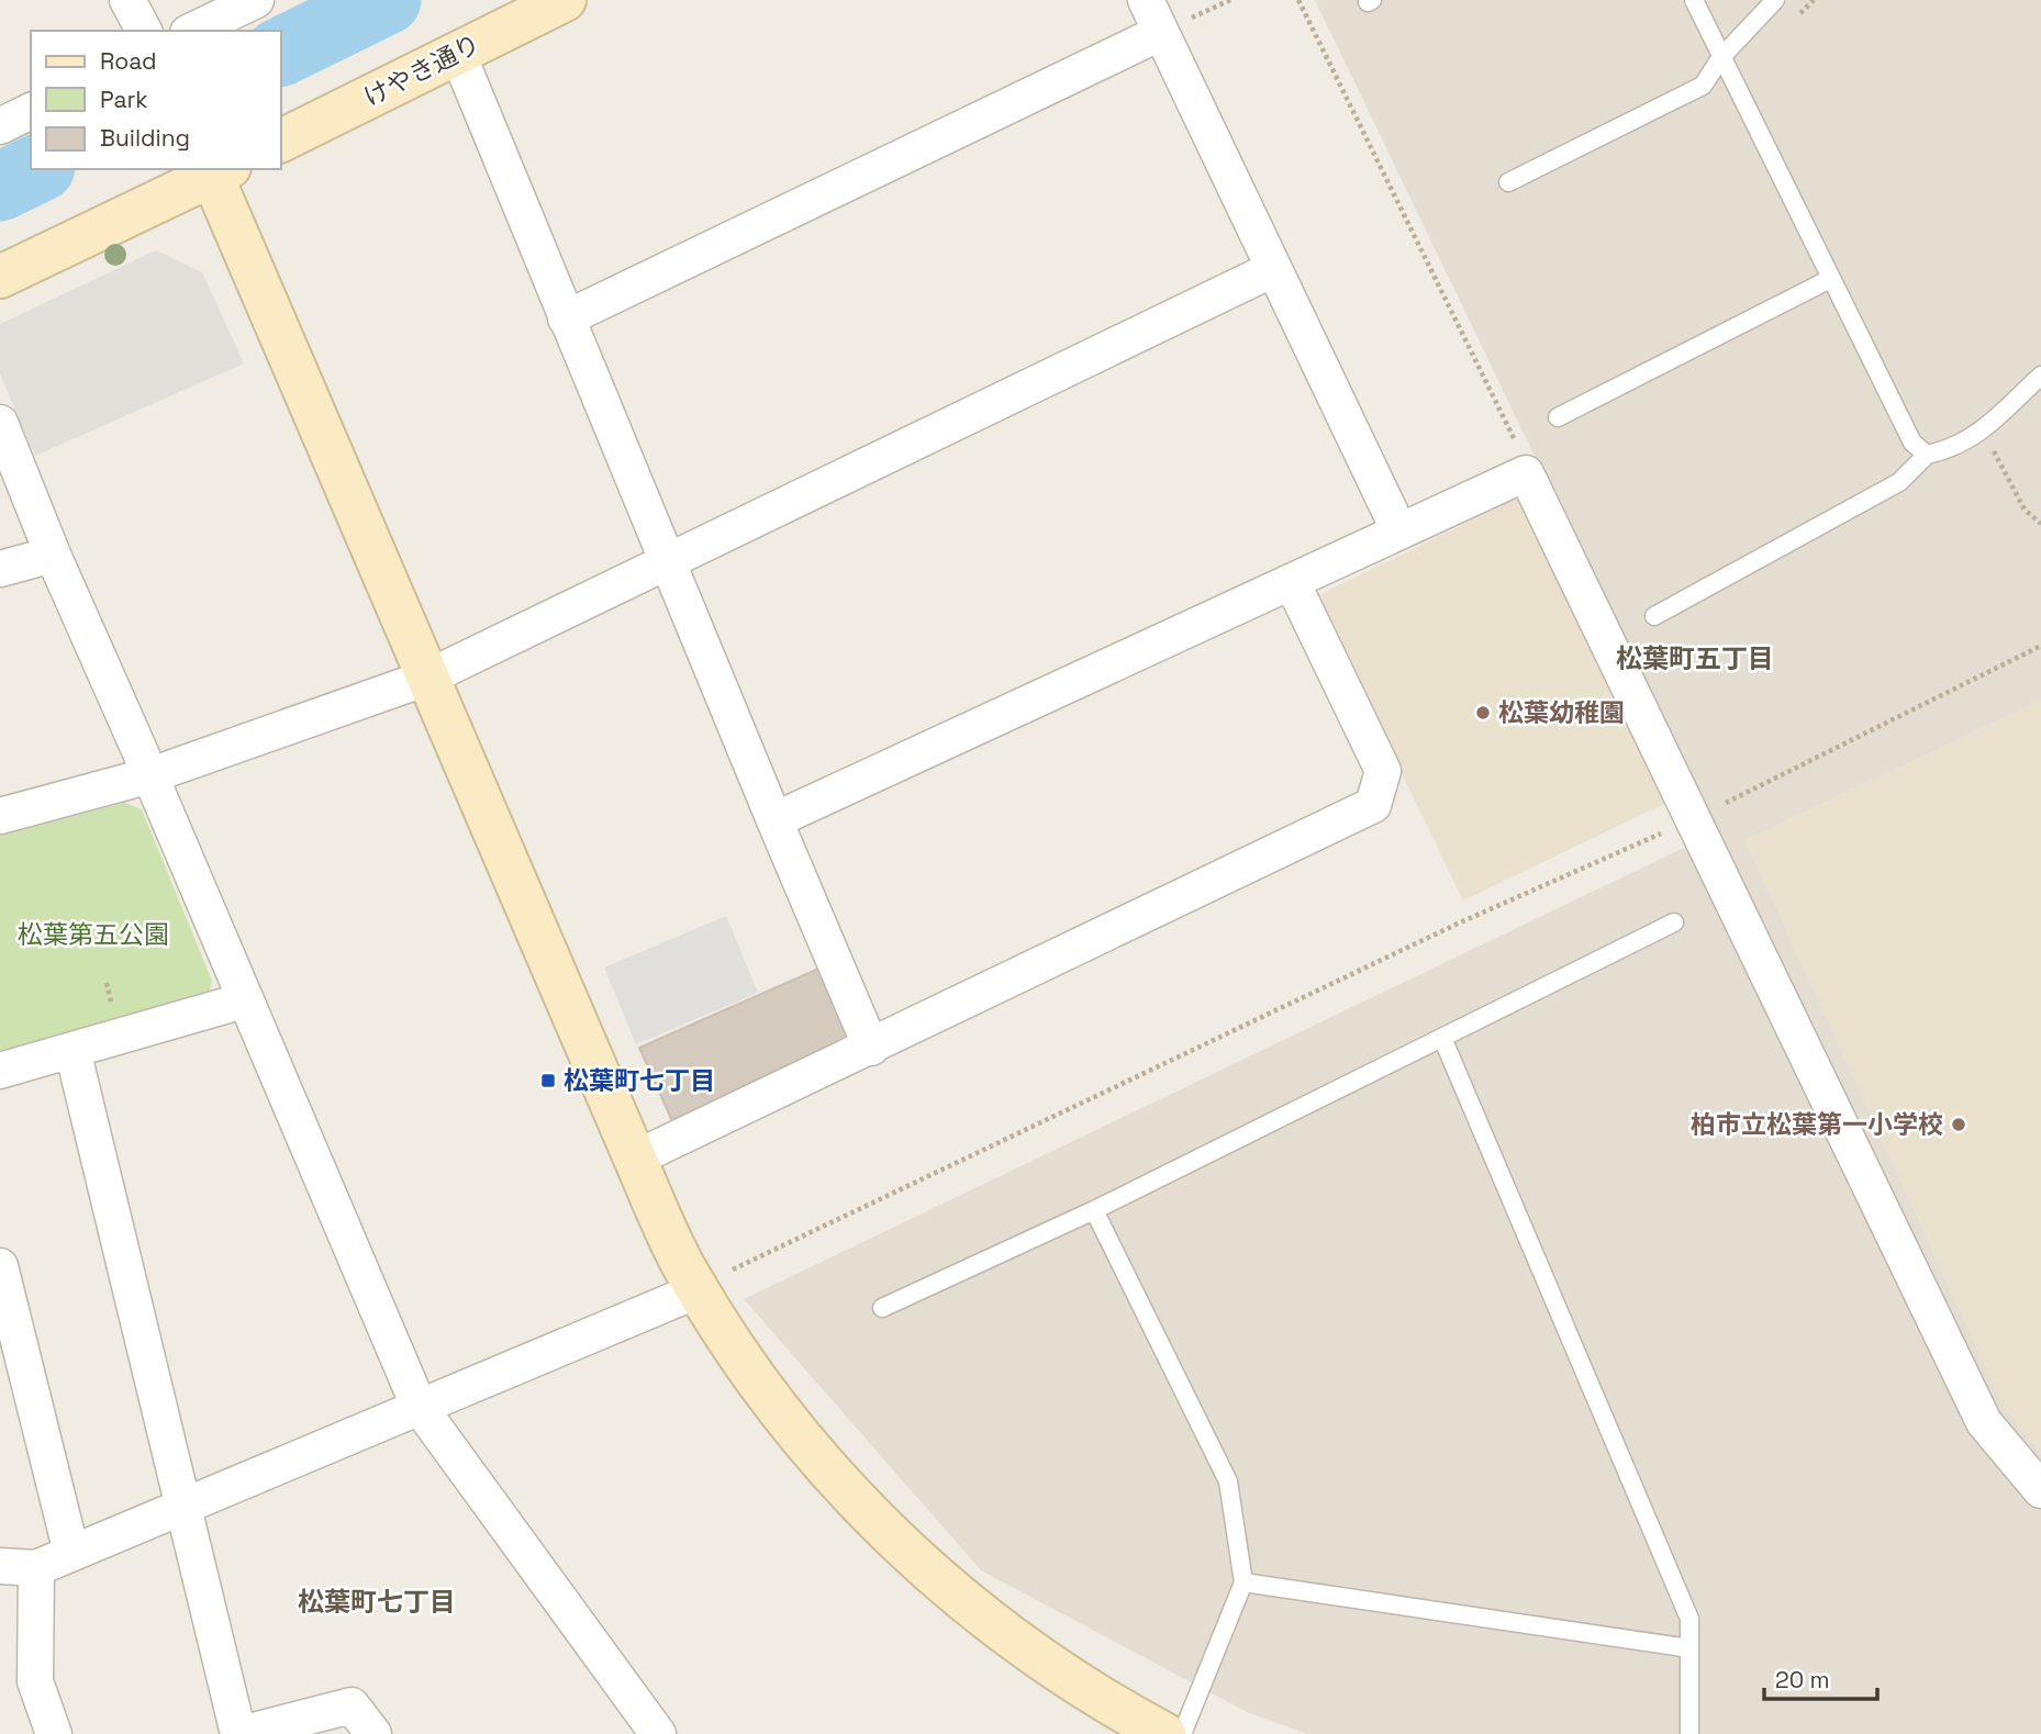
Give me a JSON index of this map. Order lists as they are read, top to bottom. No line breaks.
{"streets":{"street":["けやき通り"]},"districts":["松葉町五丁目","松葉町七丁目"],"parks":["松葉第五公園"],"places":{"other":["松葉幼稚園","柏市立松葉第一小学校"],"transit":["松葉町七丁目"]},"legend":["Road","Park","Building"],"scale_bar":"20 m"}
